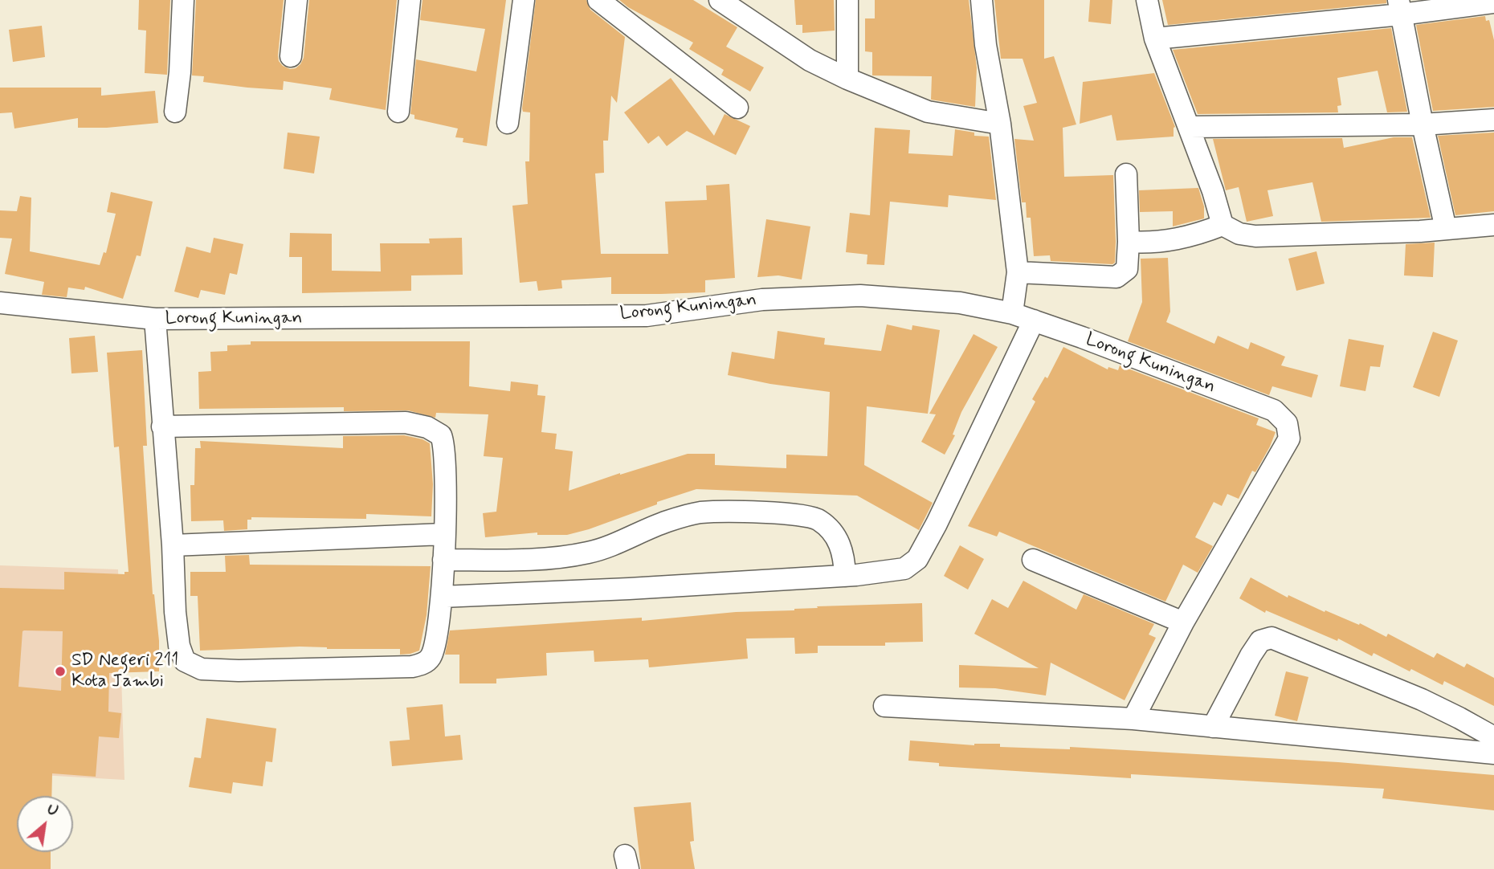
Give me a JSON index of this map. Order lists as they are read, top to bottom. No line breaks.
{"streets":{"street":["Lorong Kuningan"]},"places":["SD Negeri 211 Kota Jambi"],"north":"top right"}
